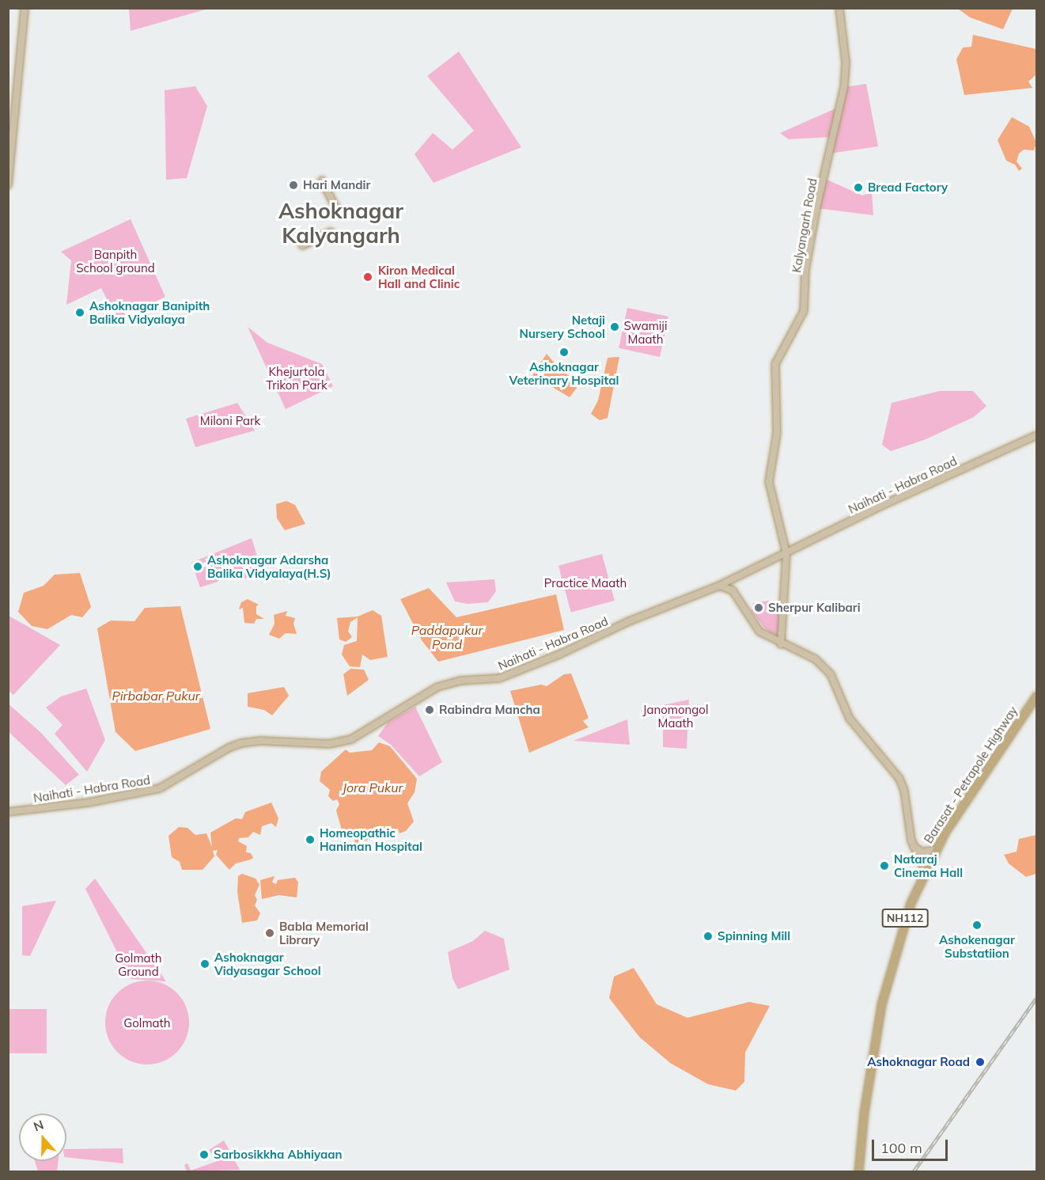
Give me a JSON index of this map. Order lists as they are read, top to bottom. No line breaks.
{"streets":{"highway":["Barasat - Petrapole Highway","NH112"],"main road":["Kalyangarh Road","Naihati - Habra Road"]},"crossings":[["Kalyangarh Road","Naihati - Habra Road"]],"districts":["Ashoknagar Kalyangarh"],"water":["Paddapukur Pond","Pirbabar Pukur","Jora Pukur"],"parks":["Banpith School ground","Swamiji Maath","Khejurtola Trikon Park","Miloni Park","Practice Maath","Janomongol Maath","Golmath Ground","Golmath"],"places":["Hari Mandir","Bread Factory","Kiron Medical Hall and Clinic","Ashoknagar Banipith Balika Vidyalaya","Netaji Nursery School","Ashoknagar Veterinary Hospital","Ashoknagar Adarsha Balika Vidyalaya(H.S)","Sherpur Kalibari","Rabindra Mancha","Homeopathic Haniman Hospital","Nataraj Cinema Hall","Ashokenagar Substatiion","Babla Memorial Library","Spinning Mill","Ashoknagar Vidyasagar School","Ashoknagar Road","Sarbosikkha Abhiyaan"],"scale_bar":"100 m","north":"top"}
